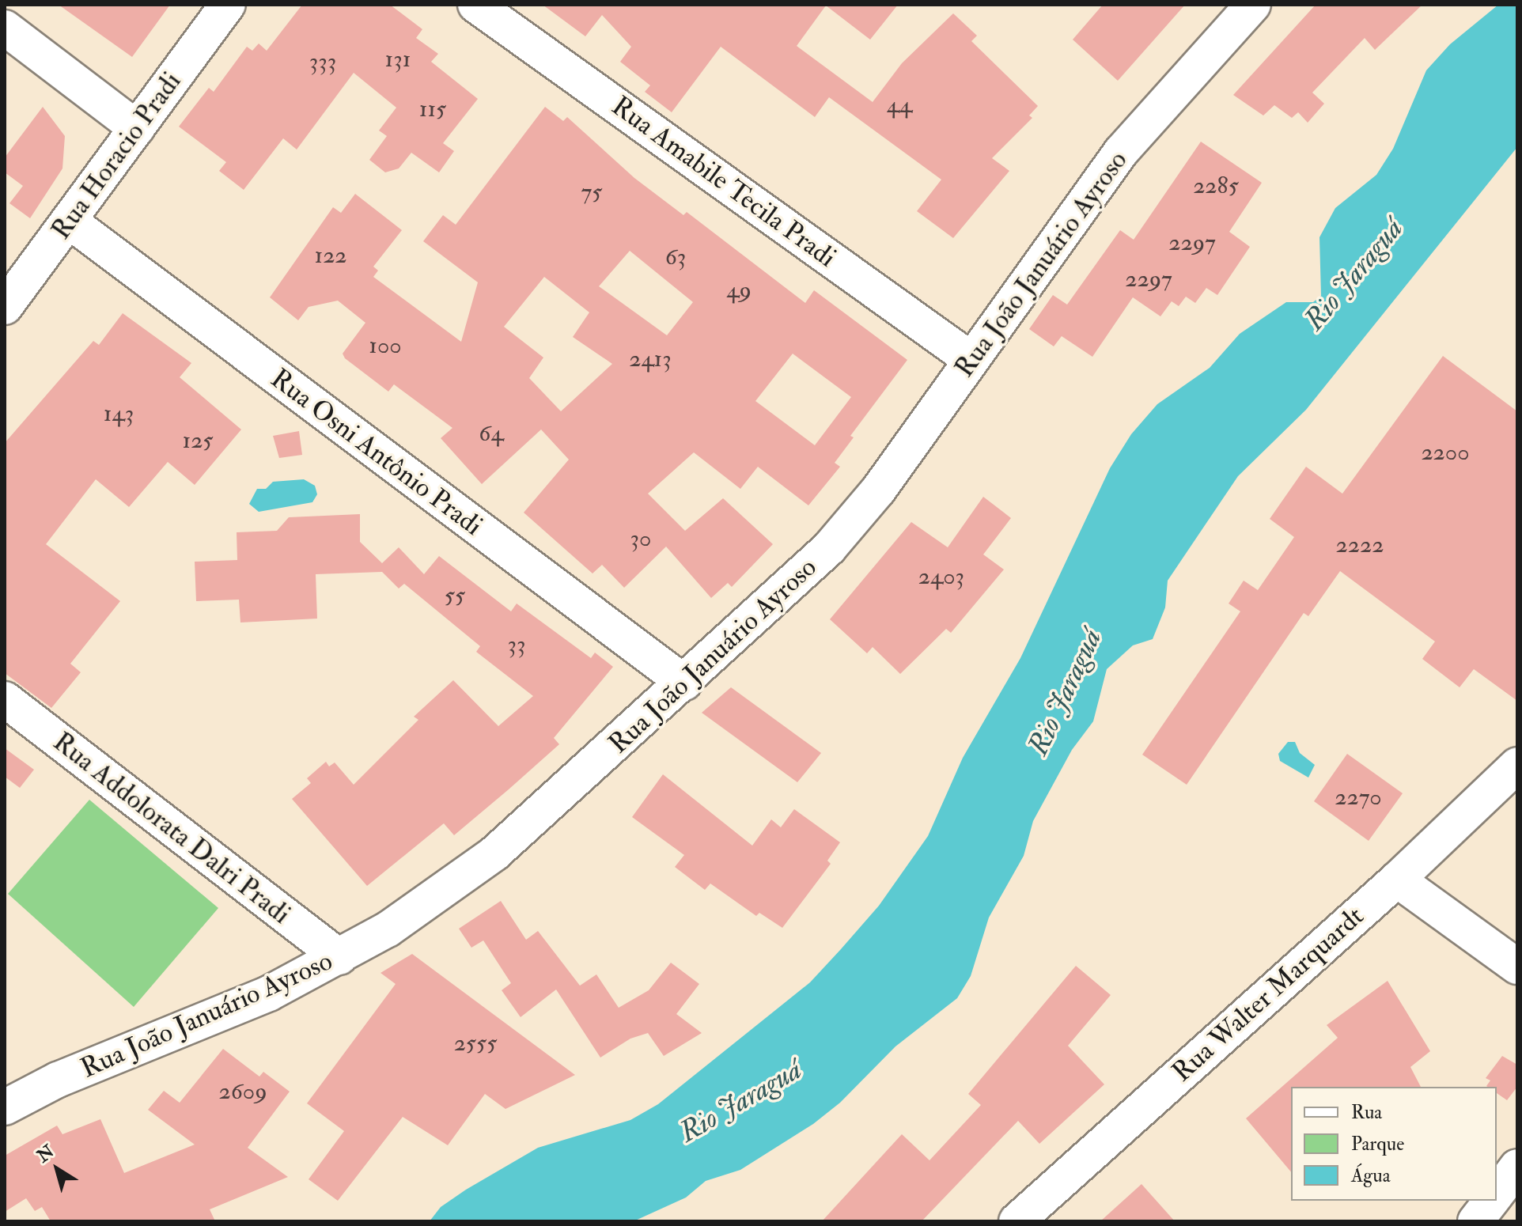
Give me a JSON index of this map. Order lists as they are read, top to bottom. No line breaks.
{"streets":{"street":["Rua Horacio Pradi","Rua Amabile Tecila Pradi","Rua João Januário Ayroso","Rua Osni Antônio Pradi","Rua Addolorata Dalri Pradi","Rua Walter Marquardt"]},"crossings":[["Rua Horacio Pradi","Rua Osni Antônio Pradi"],["Rua Amabile Tecila Pradi","Rua João Januário Ayroso"],["Rua João Januário Ayroso","Rua Osni Antônio Pradi"],["Rua João Januário Ayroso","Rua Addolorata Dalri Pradi"]],"water":["Rio Jaraguá"],"house_numbers":["131","333","44","115","2285","75","2297","122","63","2297","49","100","2413","143","64","125","2200","30","2222","2403","55","33","2270","2555","2609"],"legend":["Rua","Parque","Água"],"north":"top left"}
